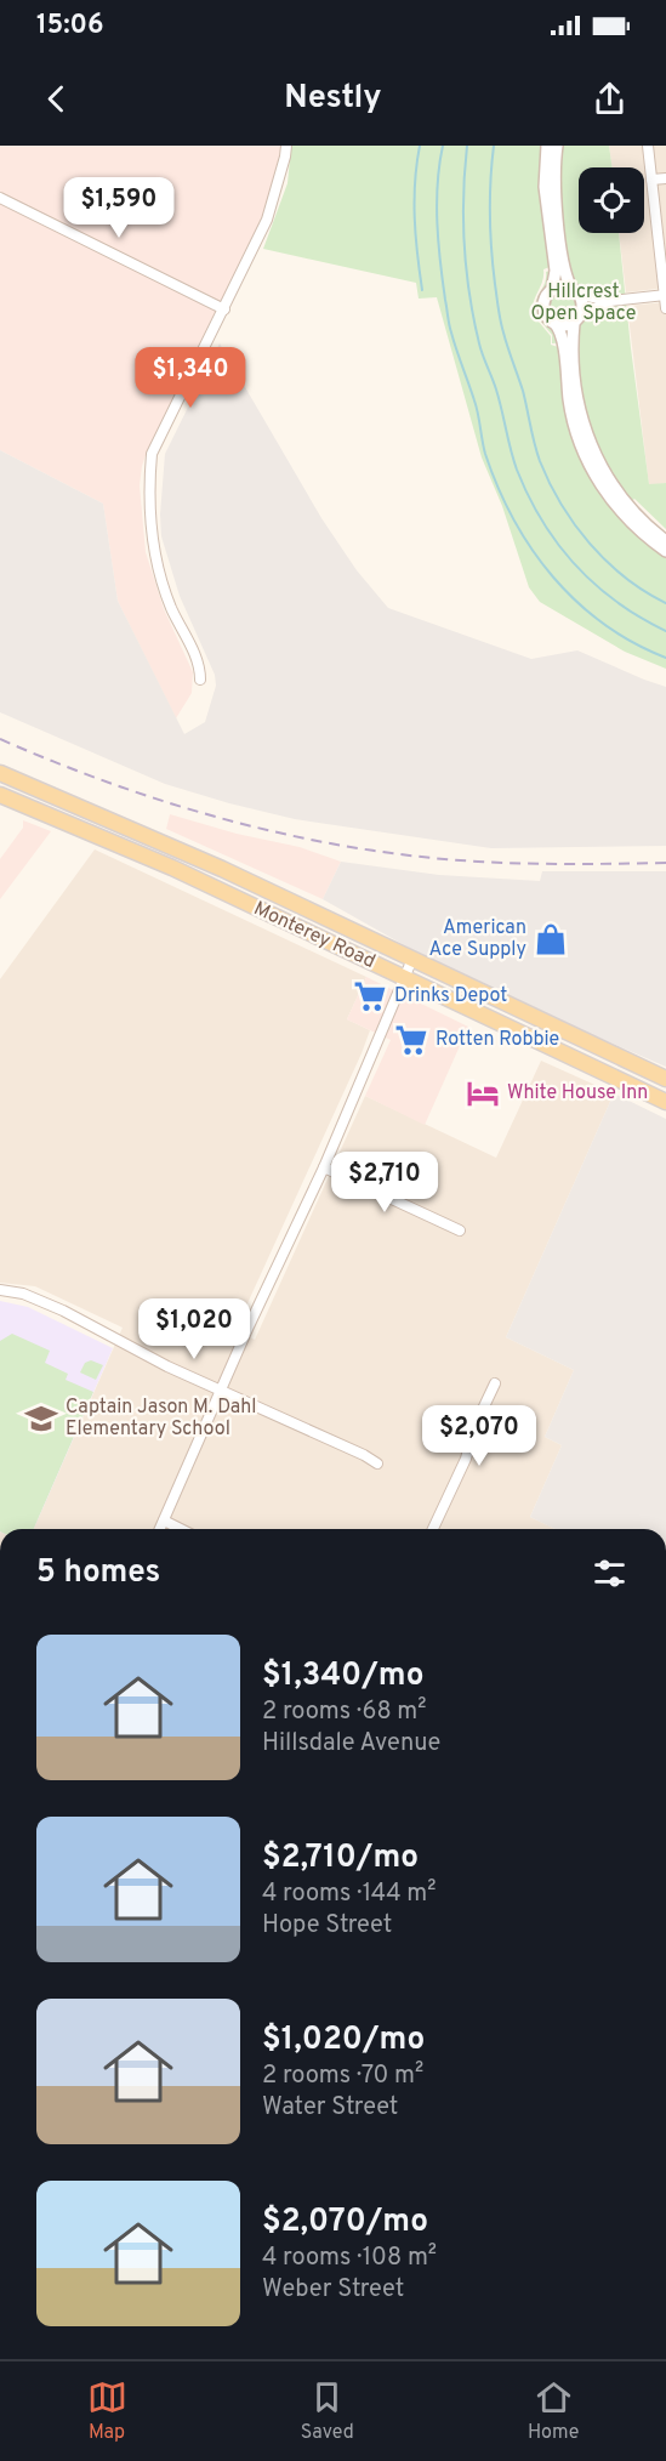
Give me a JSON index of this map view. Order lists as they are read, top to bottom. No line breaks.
{"streets":{"main road":["Monterey Road"]},"parks":["Hillcrest Open Space"],"places":{"shop":["American Ace Supply"],"supermarket":["Drinks Depot","Rotten Robbie"],"hotel":["White House Inn"],"school or university":["Captain Jason M. Dahl Elementary School"]},"page":{"status":"15:06","header":"Nestly","price":["$1,590","$1,340","$2,710","$1,020","$2,070"],"heading":"5 homes","list":[{"name":"$1,340/mo","note":"2 rooms · 68 m² · Hillsdale Avenue"},{"name":"$2,710/mo","note":"4 rooms · 144 m² · Hope Street"},{"name":"$1,020/mo","note":"2 rooms · 70 m² · Water Street"},{"name":"$2,070/mo","note":"4 rooms · 108 m² · Weber Street"}],"tabs":["Map","Saved","Home"]}}
